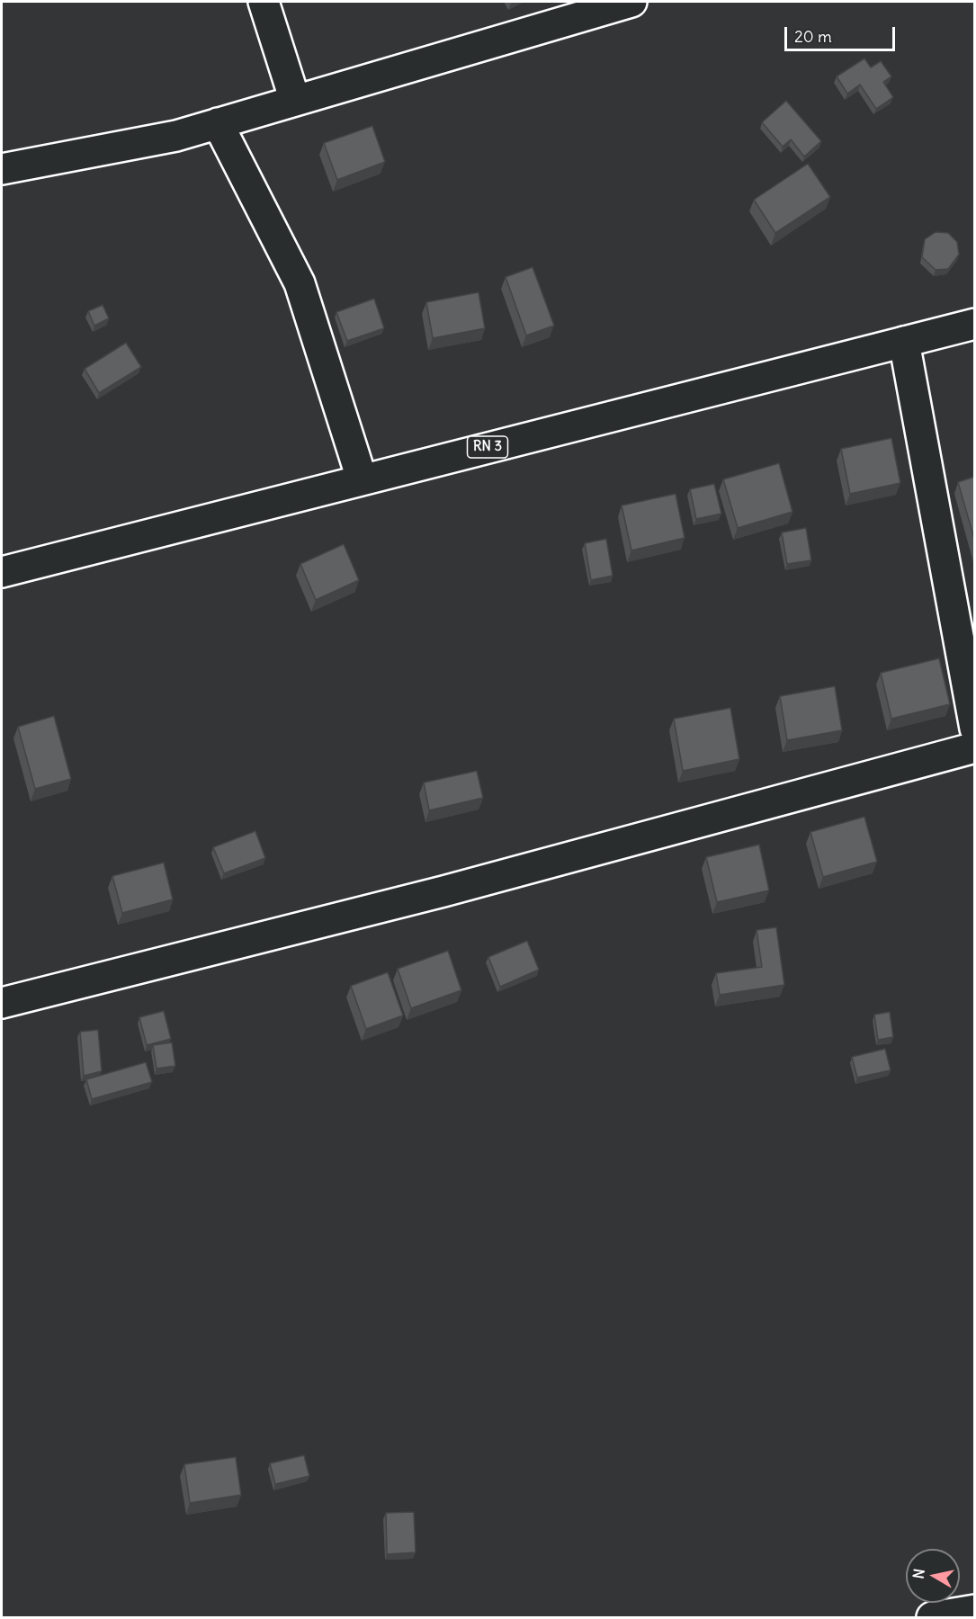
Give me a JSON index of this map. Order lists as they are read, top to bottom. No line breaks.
{"streets":{"main road":["RN 3"]},"scale_bar":"20 m","north":"left"}
